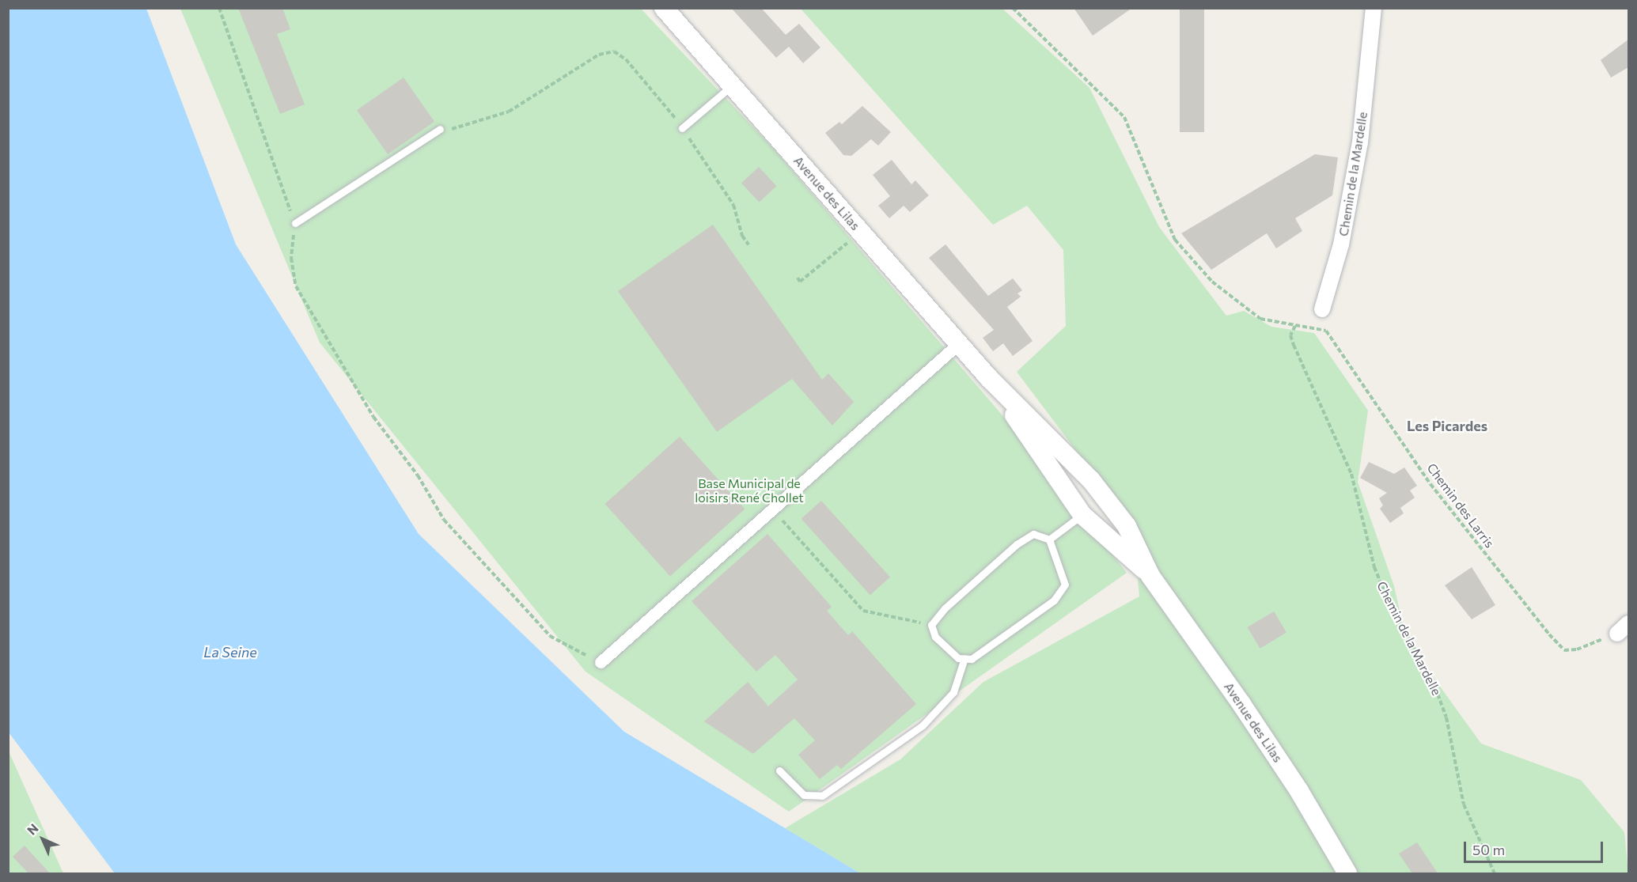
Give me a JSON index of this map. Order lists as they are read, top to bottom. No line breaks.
{"streets":{"street":["Chemin de la Mardelle","Avenue des Lilas"],"path":["Chemin des Larris"]},"crossings":[["Chemin de la Mardelle","Chemin des Larris"]],"districts":["Les Picardes"],"water":["La Seine"],"parks":["Base Municipal de loisirs René Chollet"],"scale_bar":"50 m","north":"top left"}
